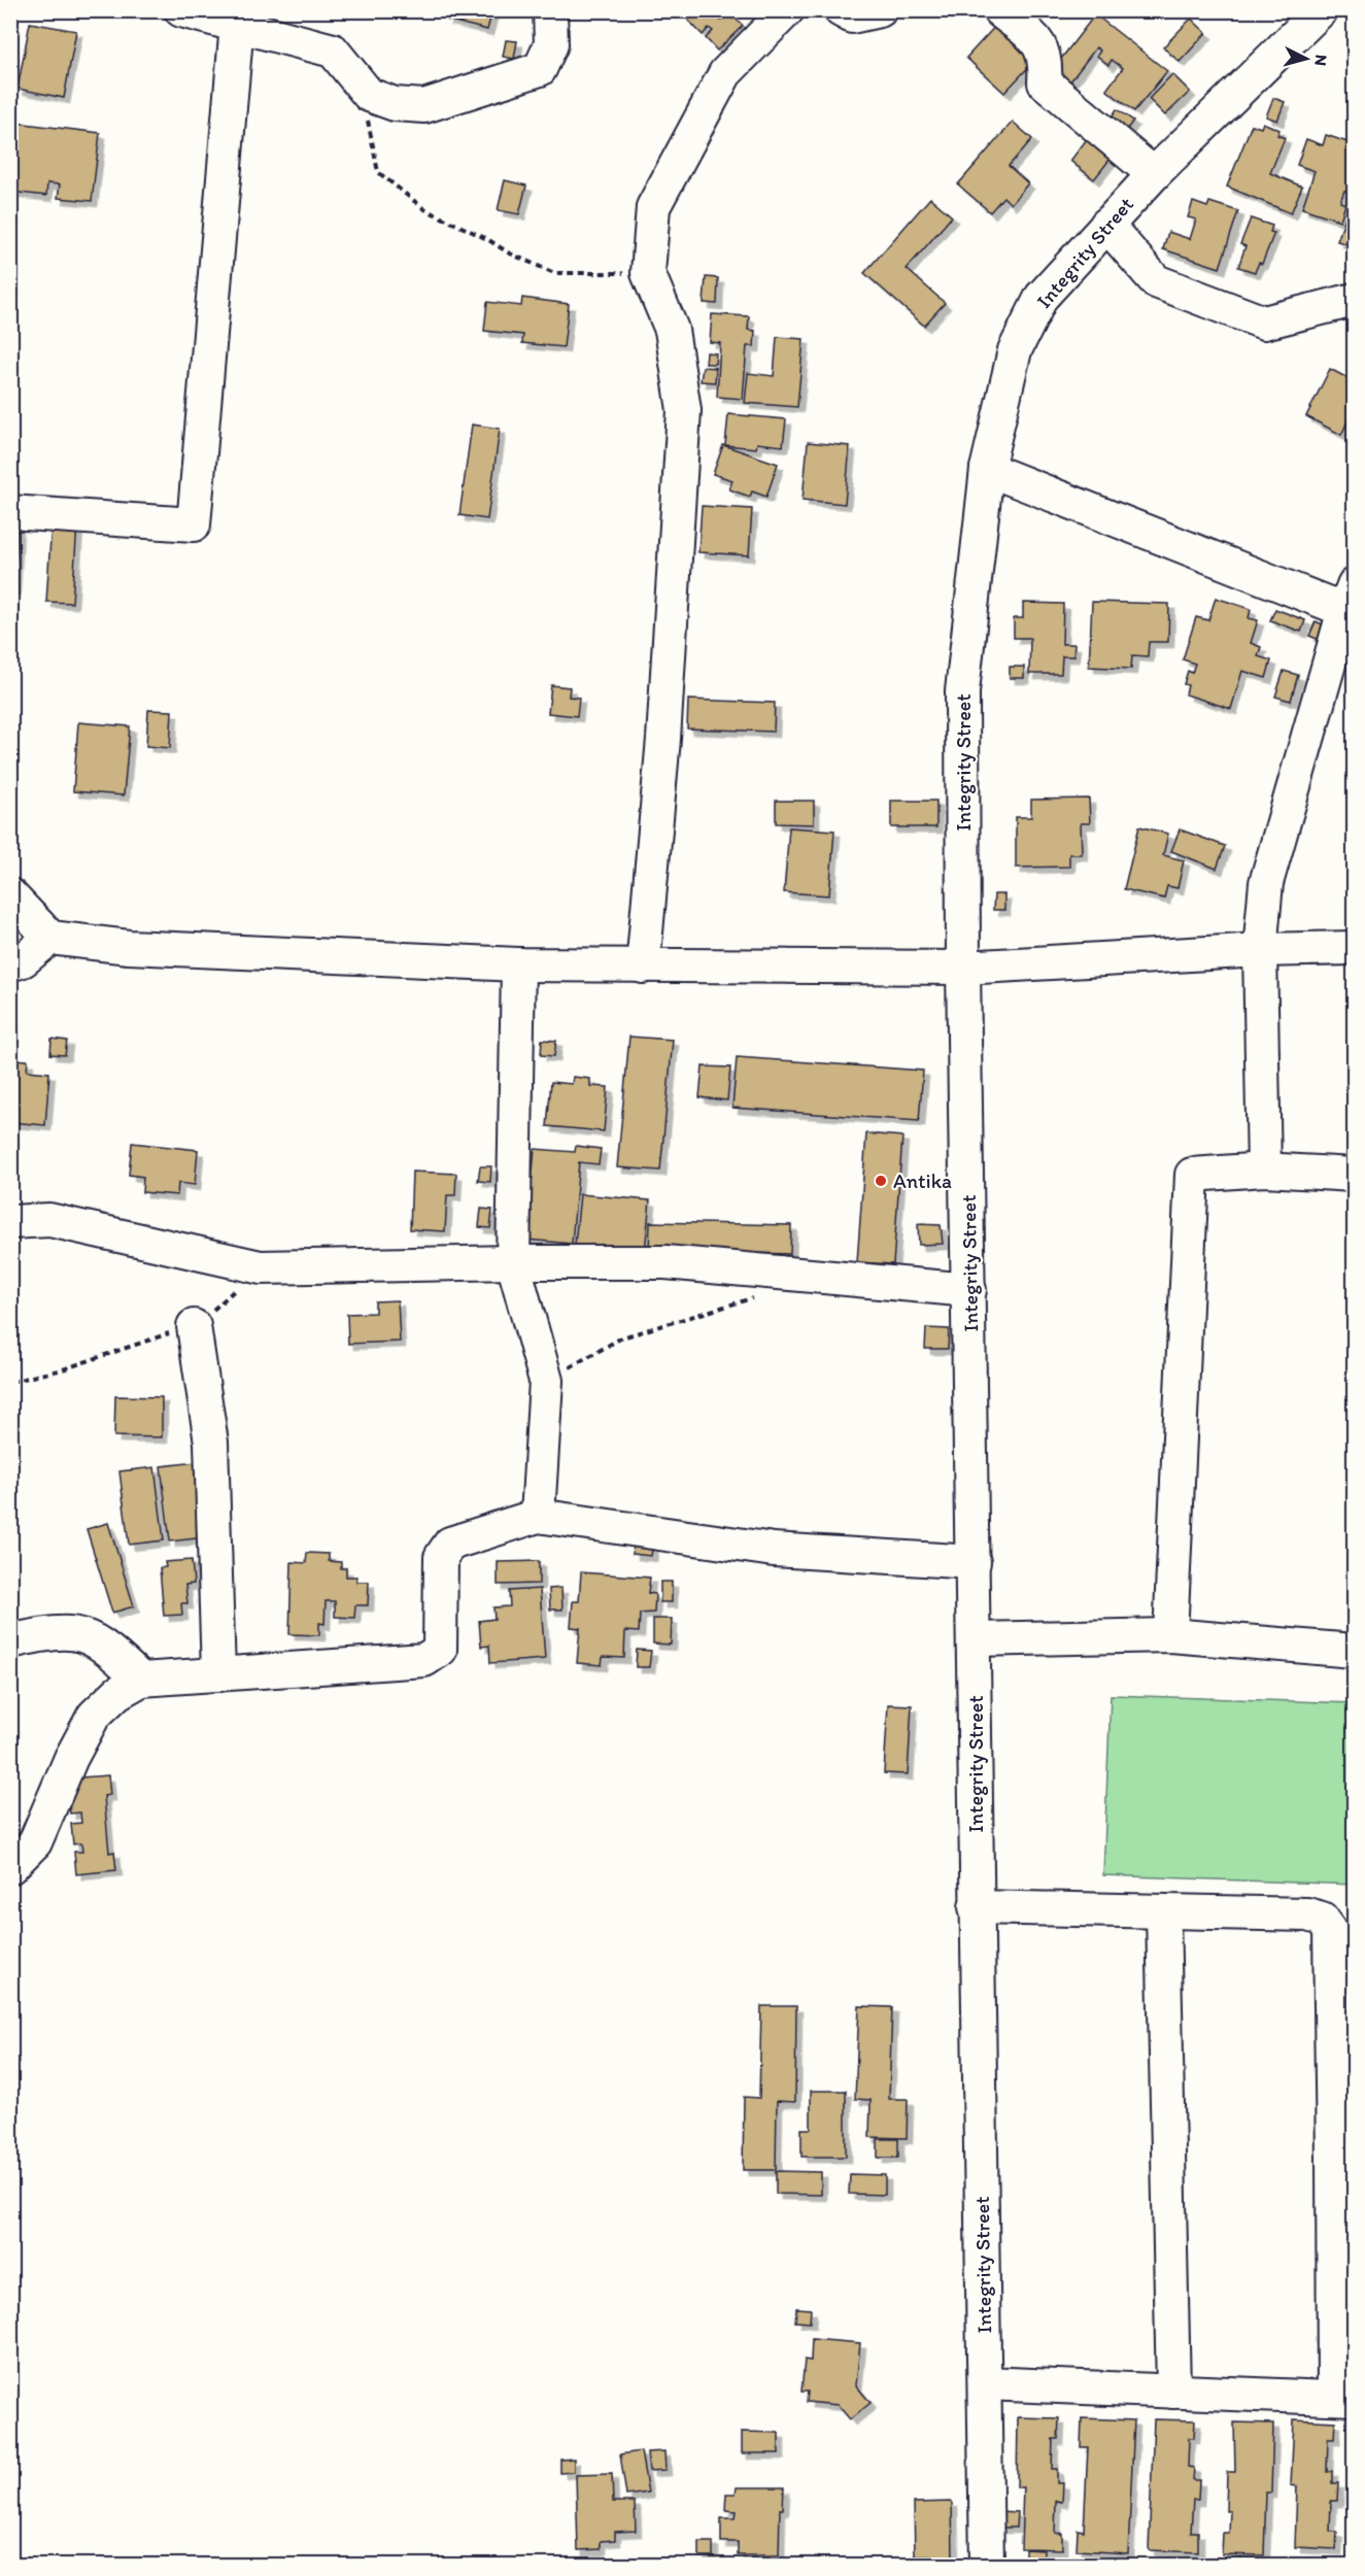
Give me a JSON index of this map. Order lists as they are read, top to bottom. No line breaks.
{"streets":{"street":["Integrity Street"]},"places":["Antika"],"north":"right"}
